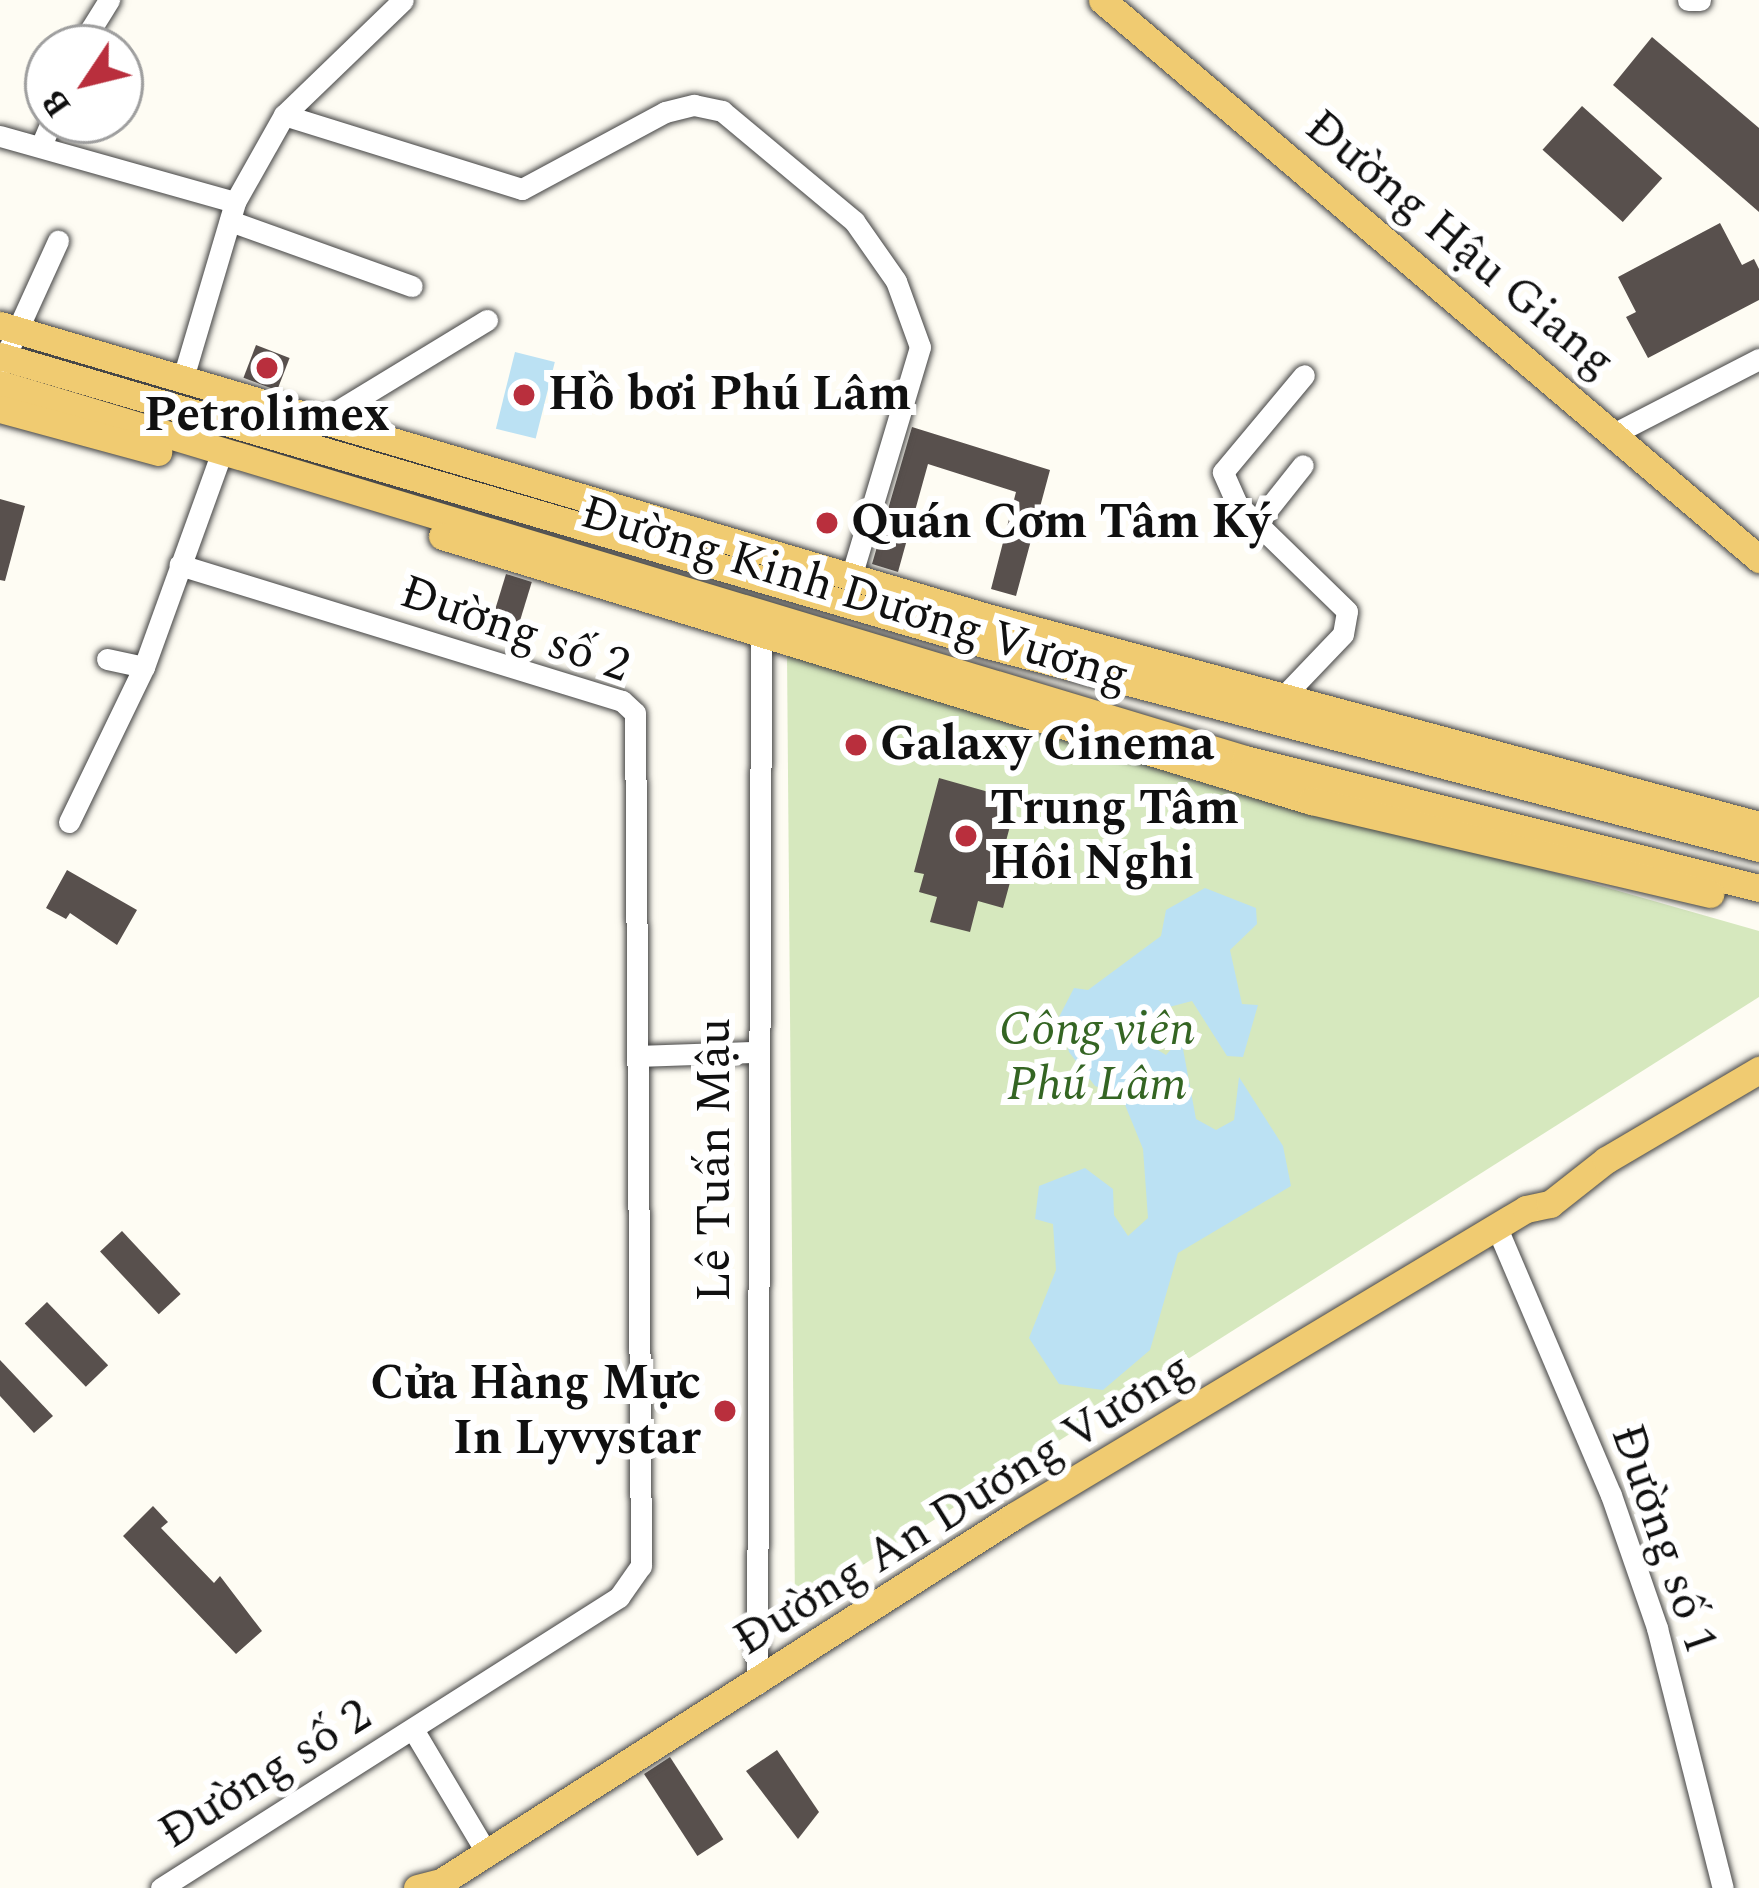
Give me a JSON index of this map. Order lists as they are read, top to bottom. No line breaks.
{"streets":{"main road":["Đường Hậu Giang","Đường Kinh Dương Vương","Đường An Dương Vương"],"street":["Đường số 2","Lê Tuấn Mậu","Đường số 1"]},"crossings":[["Đường Kinh Dương Vương","Lê Tuấn Mậu"],["Đường số 2","Đường An Dương Vương"],["Lê Tuấn Mậu","Đường An Dương Vương"],["Đường An Dương Vương","Đường số 1"]],"parks":["Công viên Phú Lâm"],"places":["Petrolimex","Hồ bơi Phú Lâm","Quán Cơm Tâm Ký","Galaxy Cinema","Trung Tâm Hôi Nghi","Cửa Hàng Mực In Lyvystar"],"north":"bottom left"}
